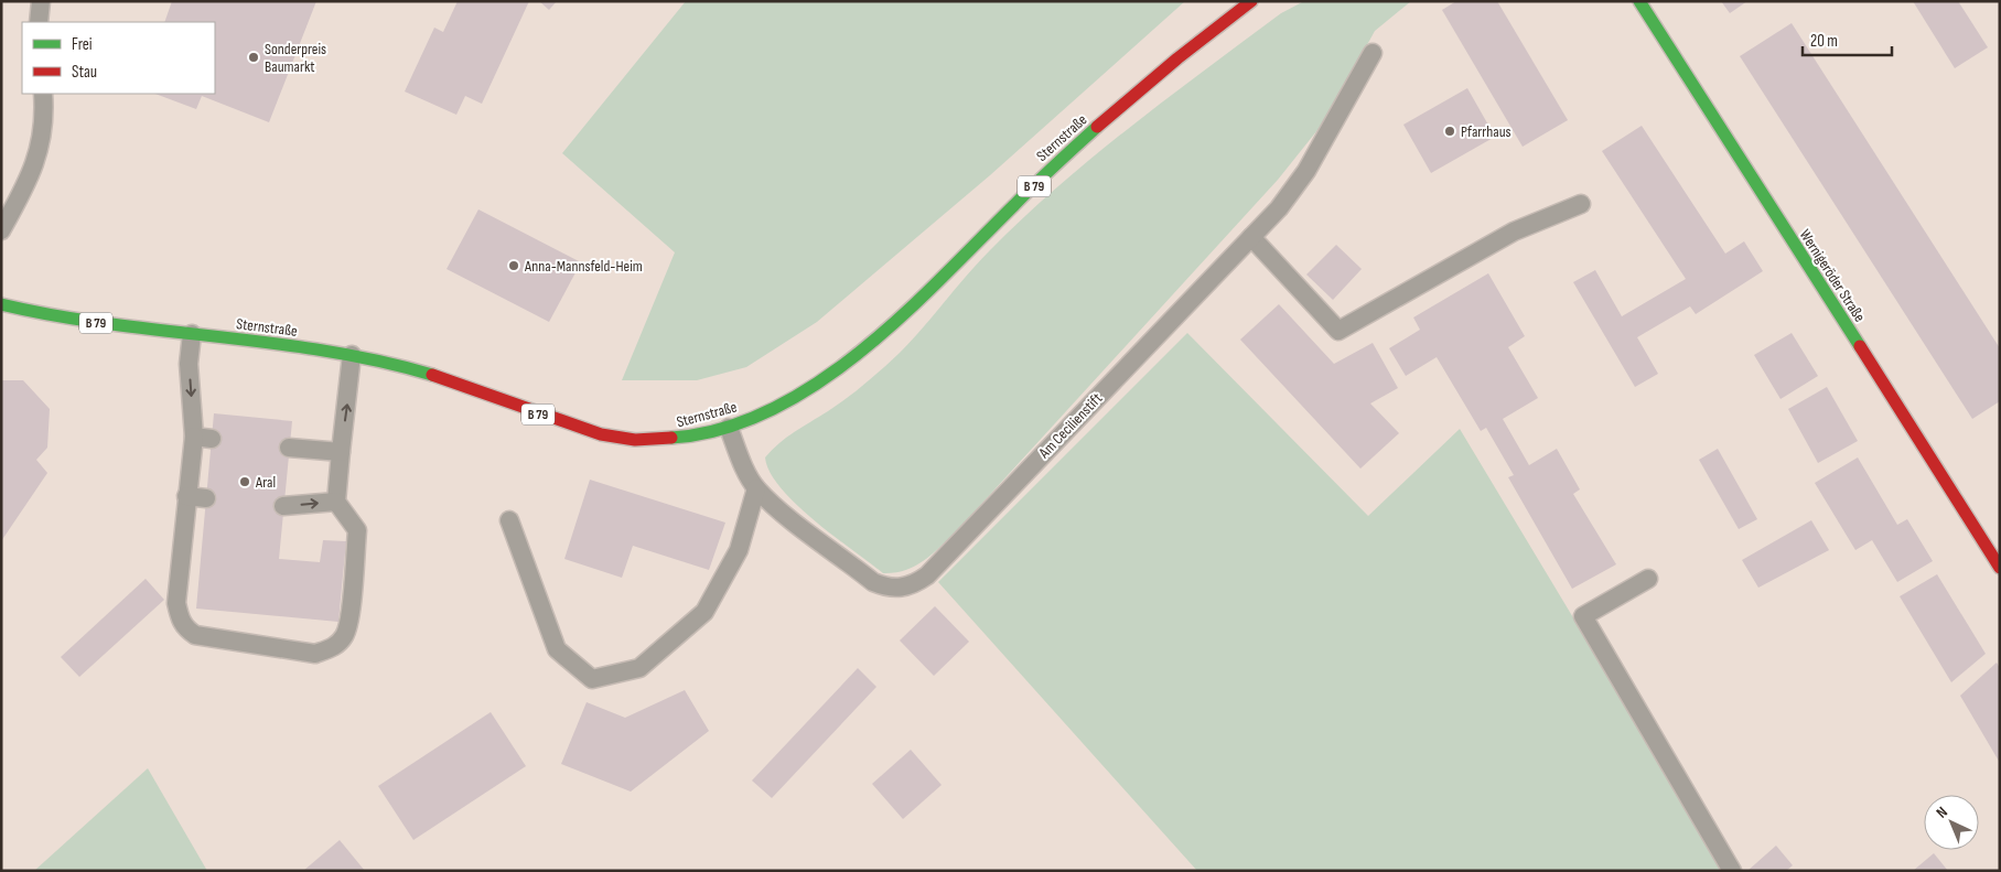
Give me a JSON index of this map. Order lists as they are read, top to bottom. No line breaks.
{"streets":{"main road":["Sternstraße","B 79","Wernigeröder Straße"],"lane":["Am Cecilienstift"]},"crossings":[["Sternstraße","Am Cecilienstift"]],"places":["Sonderpreis Baumarkt","Pfarrhaus","Anna-Mannsfeld-Heim","Aral"],"legend":["Frei","Stau"],"scale_bar":"20 m","north":"top left"}
